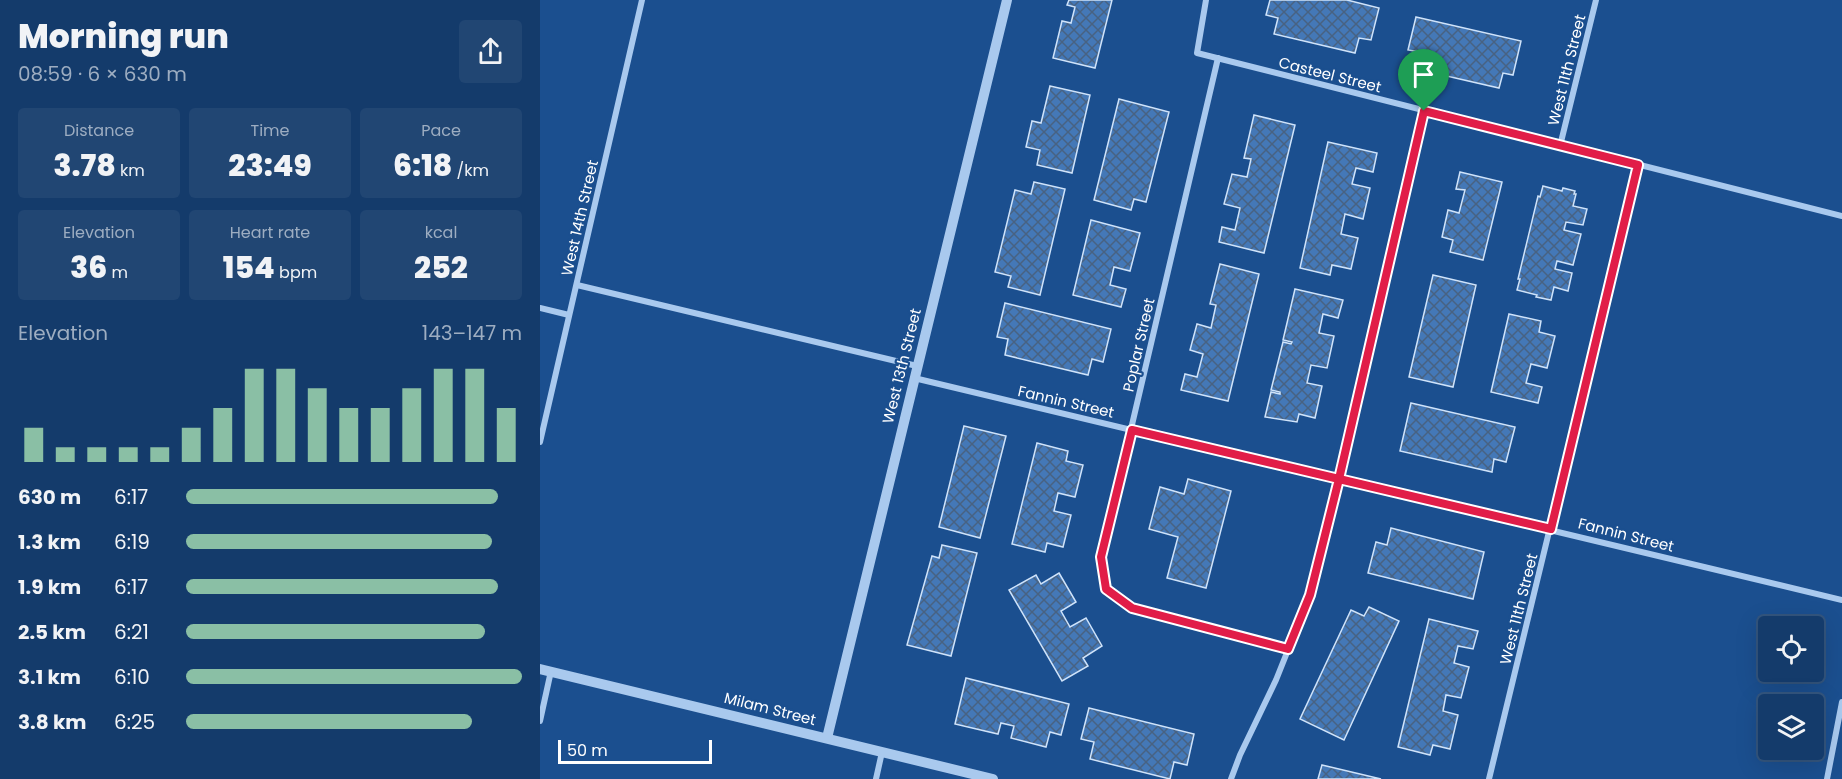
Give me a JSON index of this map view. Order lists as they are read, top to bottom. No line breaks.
{"streets":{"street":["West 11th Street","Casteel Street","West 14th Street","Poplar Street","West 13th Street","Fannin Street","Milam Street"]},"crossings":[["West 11th Street","Casteel Street"],["West 11th Street","Fannin Street"],["Casteel Street","Poplar Street"],["Poplar Street","Fannin Street"],["West 13th Street","Fannin Street"],["West 13th Street","Milam Street"]],"scale_bar":"50 m","page":{"heading":["Morning run","08:59 · 6 × 630 m"],"stats":[["Distance","3.78 km"],["Time","23:49"],["Pace","6:18 /km"],["Elevation","36 m"],["Heart rate","154 bpm"],["kcal","252"]],"chart":["Elevation","143–147 m"],"list":[{"name":"630 m","note":"6:17"},{"name":"1.3 km","note":"6:19"},{"name":"1.9 km","note":"6:17"},{"name":"2.5 km","note":"6:21"},{"name":"3.1 km","note":"6:10"},{"name":"3.8 km","note":"6:25"}],"scale":"50 m"}}
